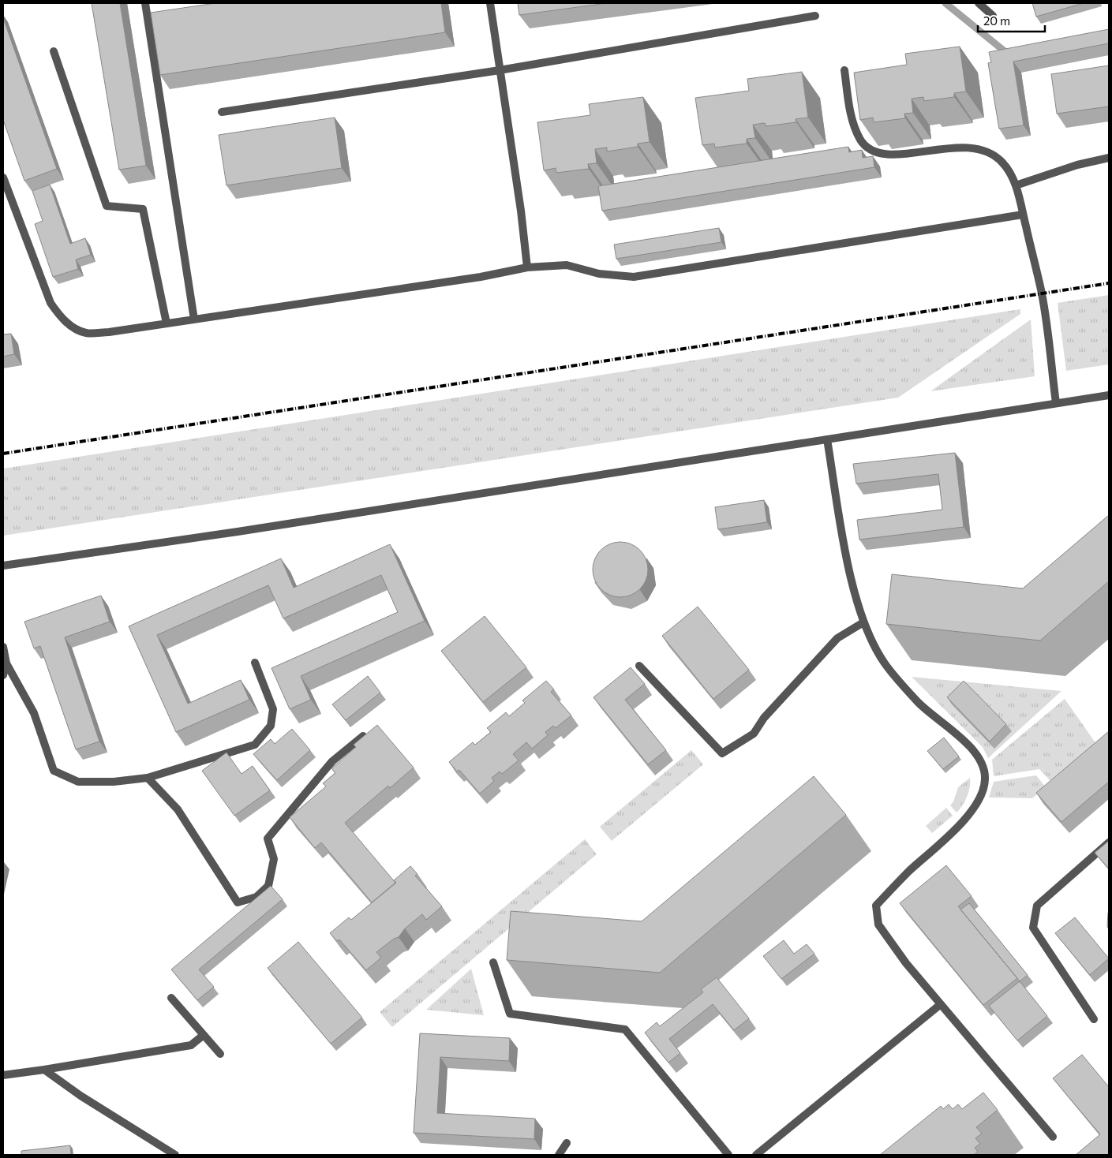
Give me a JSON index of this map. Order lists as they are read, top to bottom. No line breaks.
{"scale_bar":"20 m"}
